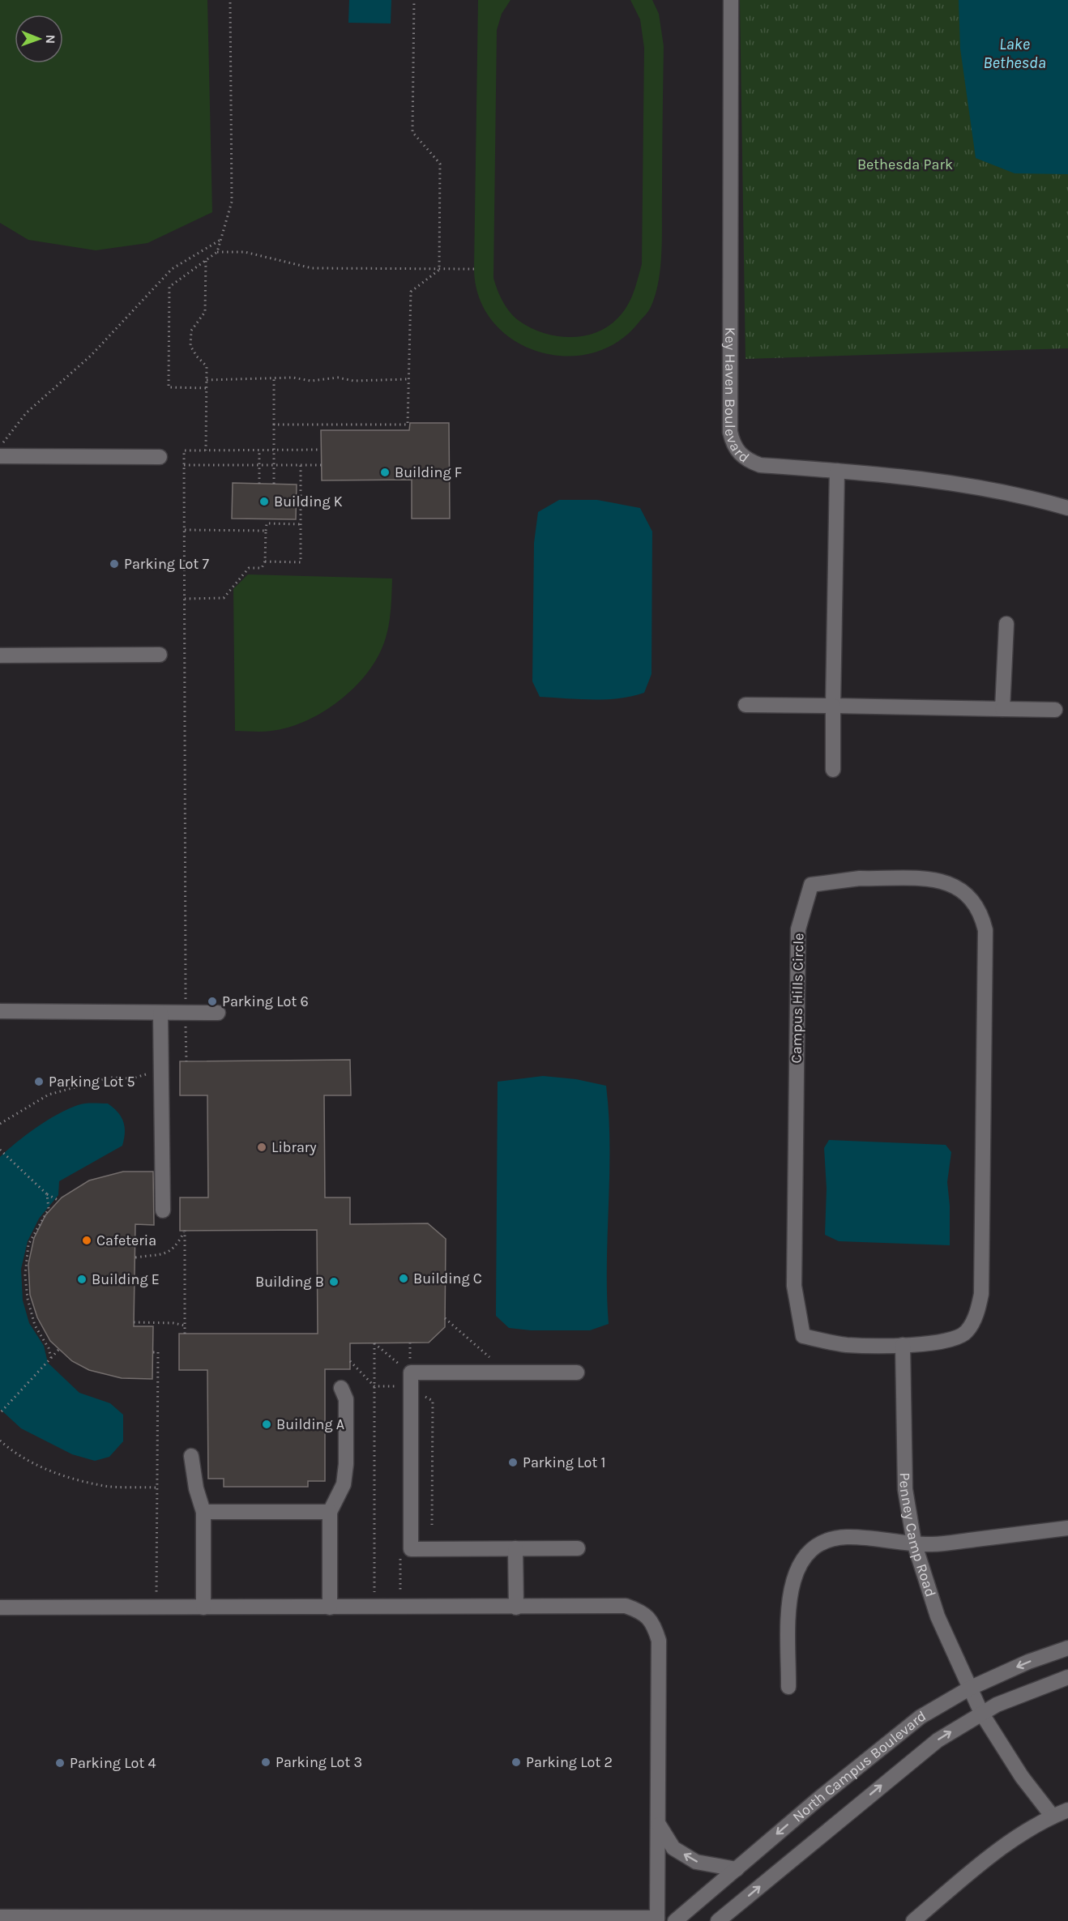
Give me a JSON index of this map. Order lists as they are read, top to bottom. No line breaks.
{"streets":{"street":["Key Haven Boulevard","Campus Hills Circle","Penney Camp Road","North Campus Boulevard"]},"crossings":[["Campus Hills Circle","Penney Camp Road"],["Penney Camp Road","North Campus Boulevard"]],"water":["Lake Bethesda"],"parks":["Bethesda Park"],"places":["Building F","Building K","Parking Lot 7","Parking Lot 6","Parking Lot 5","Library","Cafeteria","Building C","Building E","Building B","Building A","Parking Lot 1","Parking Lot 3","Parking Lot 2","Parking Lot 4"],"north":"right"}
